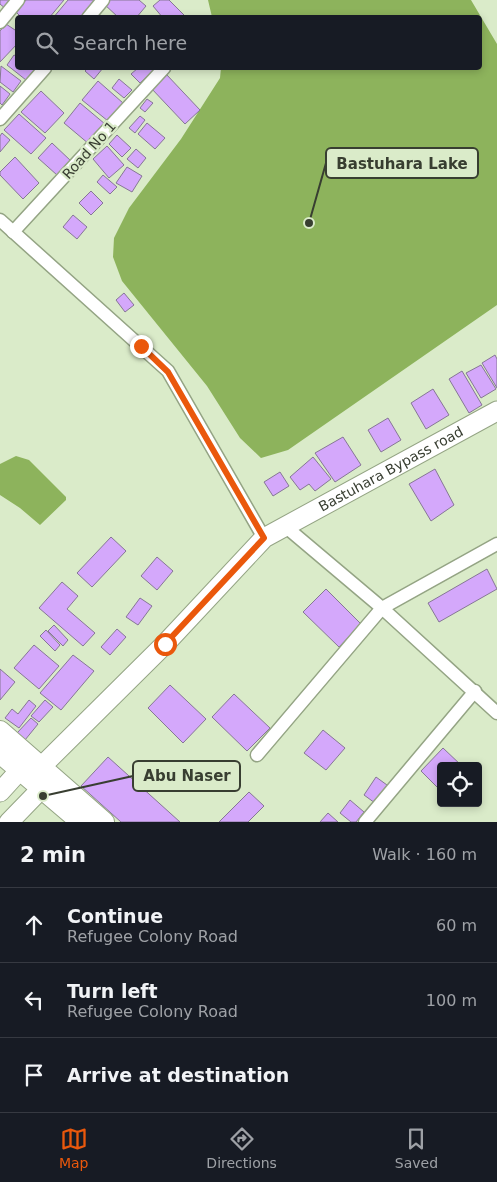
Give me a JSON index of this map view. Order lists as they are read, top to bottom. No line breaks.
{"streets":{"main road":["Bastuhara Bypass road"],"street":["Road No 1"]},"places":["Bastuhara Lake","Abu Naser"],"page":{"search":"Search here","heading":["2 min","Walk · 160 m"],"list":[["Continue","Refugee Colony Road","60 m"],["Turn left","Refugee Colony Road","100 m"],"Arrive at destination"],"nav":["Map","Directions","Saved"]}}
